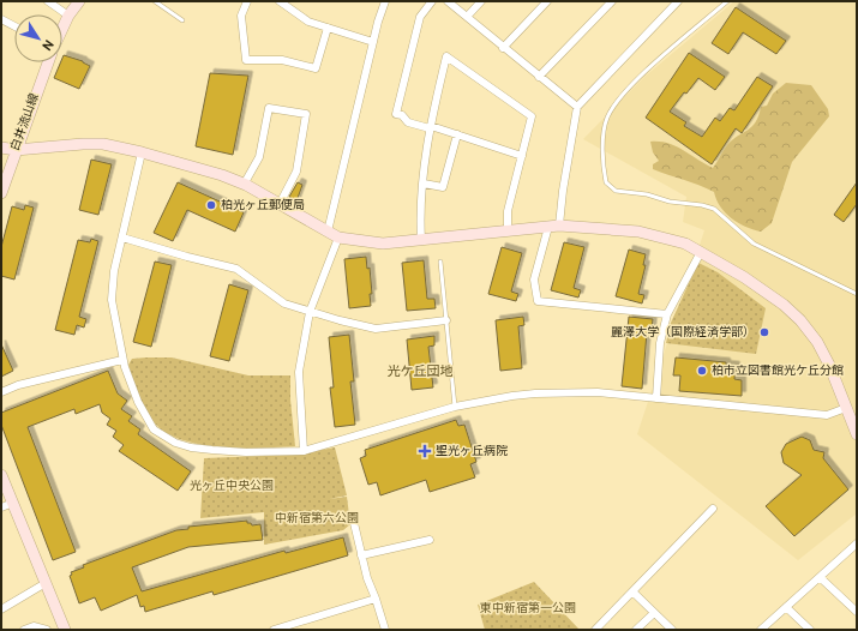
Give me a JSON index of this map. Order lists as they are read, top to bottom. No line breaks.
{"streets":{"street":["白井流山線"]},"districts":["光ケ丘団地"],"parks":["光ヶ丘中央公園","中新宿第六公園","東中新宿第一公園"],"places":{"other":["柏光ヶ丘郵便局","麗澤大学（国際経済学部）","柏市立図書館光ケ丘分館"],"health":["聖光ヶ丘病院"]},"north":"bottom right"}
